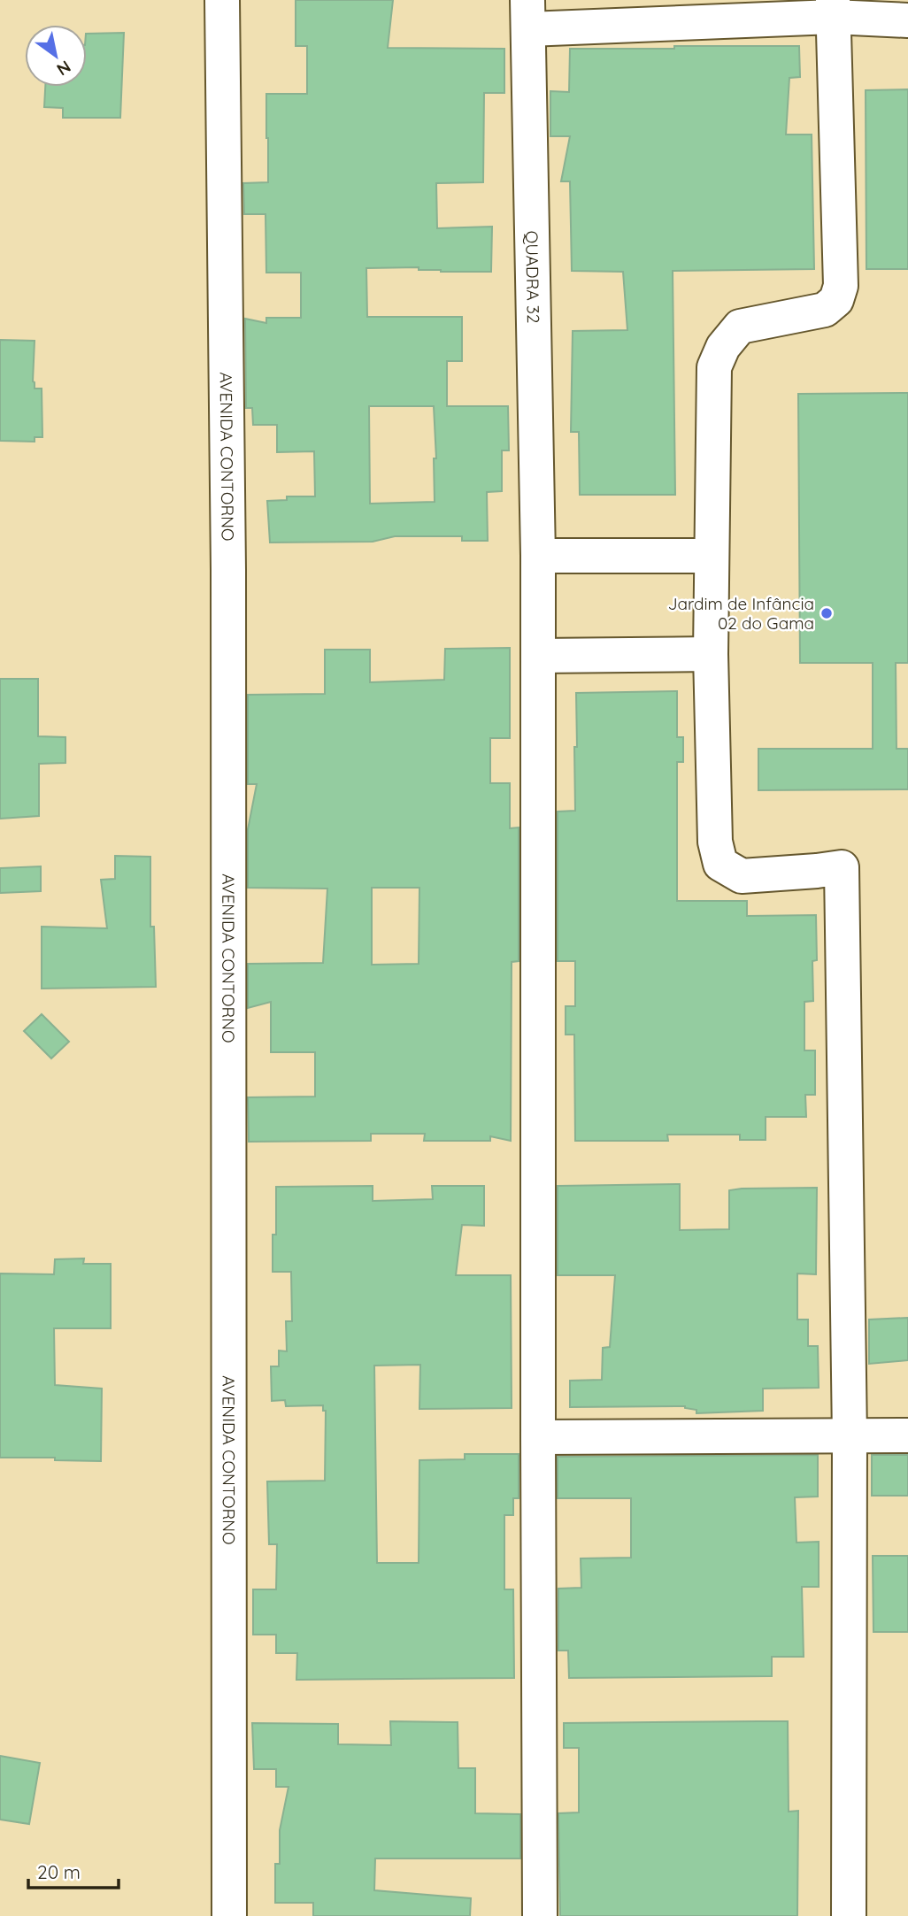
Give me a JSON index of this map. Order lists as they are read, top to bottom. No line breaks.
{"streets":{"street":["QUADRA 32","AVENIDA CONTORNO"]},"places":["Jardim de Infância 02 do Gama"],"scale_bar":"20 m","north":"bottom right"}
